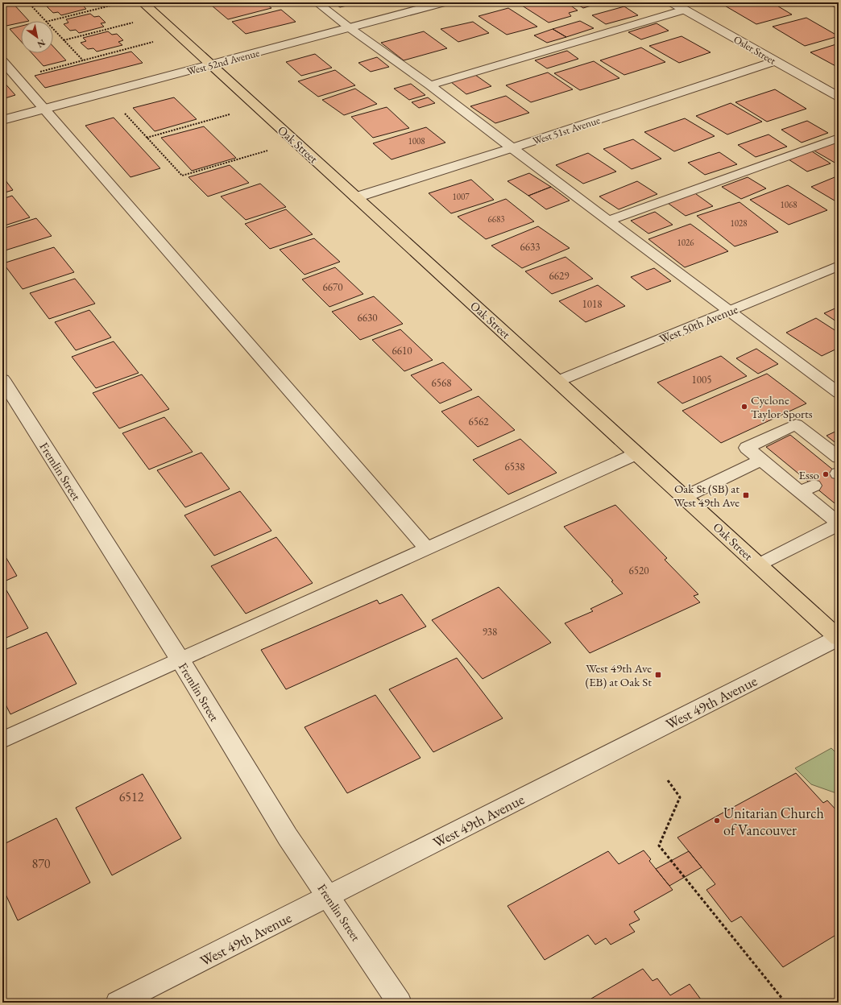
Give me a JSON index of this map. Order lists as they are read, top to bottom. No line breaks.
{"streets":{"main road":["Oak Street"],"street":["Osler Street","West 52nd Avenue","West 51st Avenue","West 50th Avenue","Fremlin Street","West 49th Avenue"]},"crossings":[["Osler Street","West 51st Avenue"],["West 52nd Avenue","Oak Street"],["West 51st Avenue","Oak Street"],["Oak Street","West 50th Avenue"],["Oak Street","West 49th Avenue"],["Fremlin Street","West 49th Avenue"]],"places":{"other":["Cyclone Taylor Sports","Esso","Unitarian Church of Vancouver"],"transit":["Oak St (SB) at West 49th Ave","West 49th Ave (EB) at Oak St"]},"house_numbers":["1008","1007","1068","6683","1028","1026","6633","6629","6670","1018","6630","6610","1005","6568","6562","6538","6520","938","6512","870"],"north":"bottom right"}
